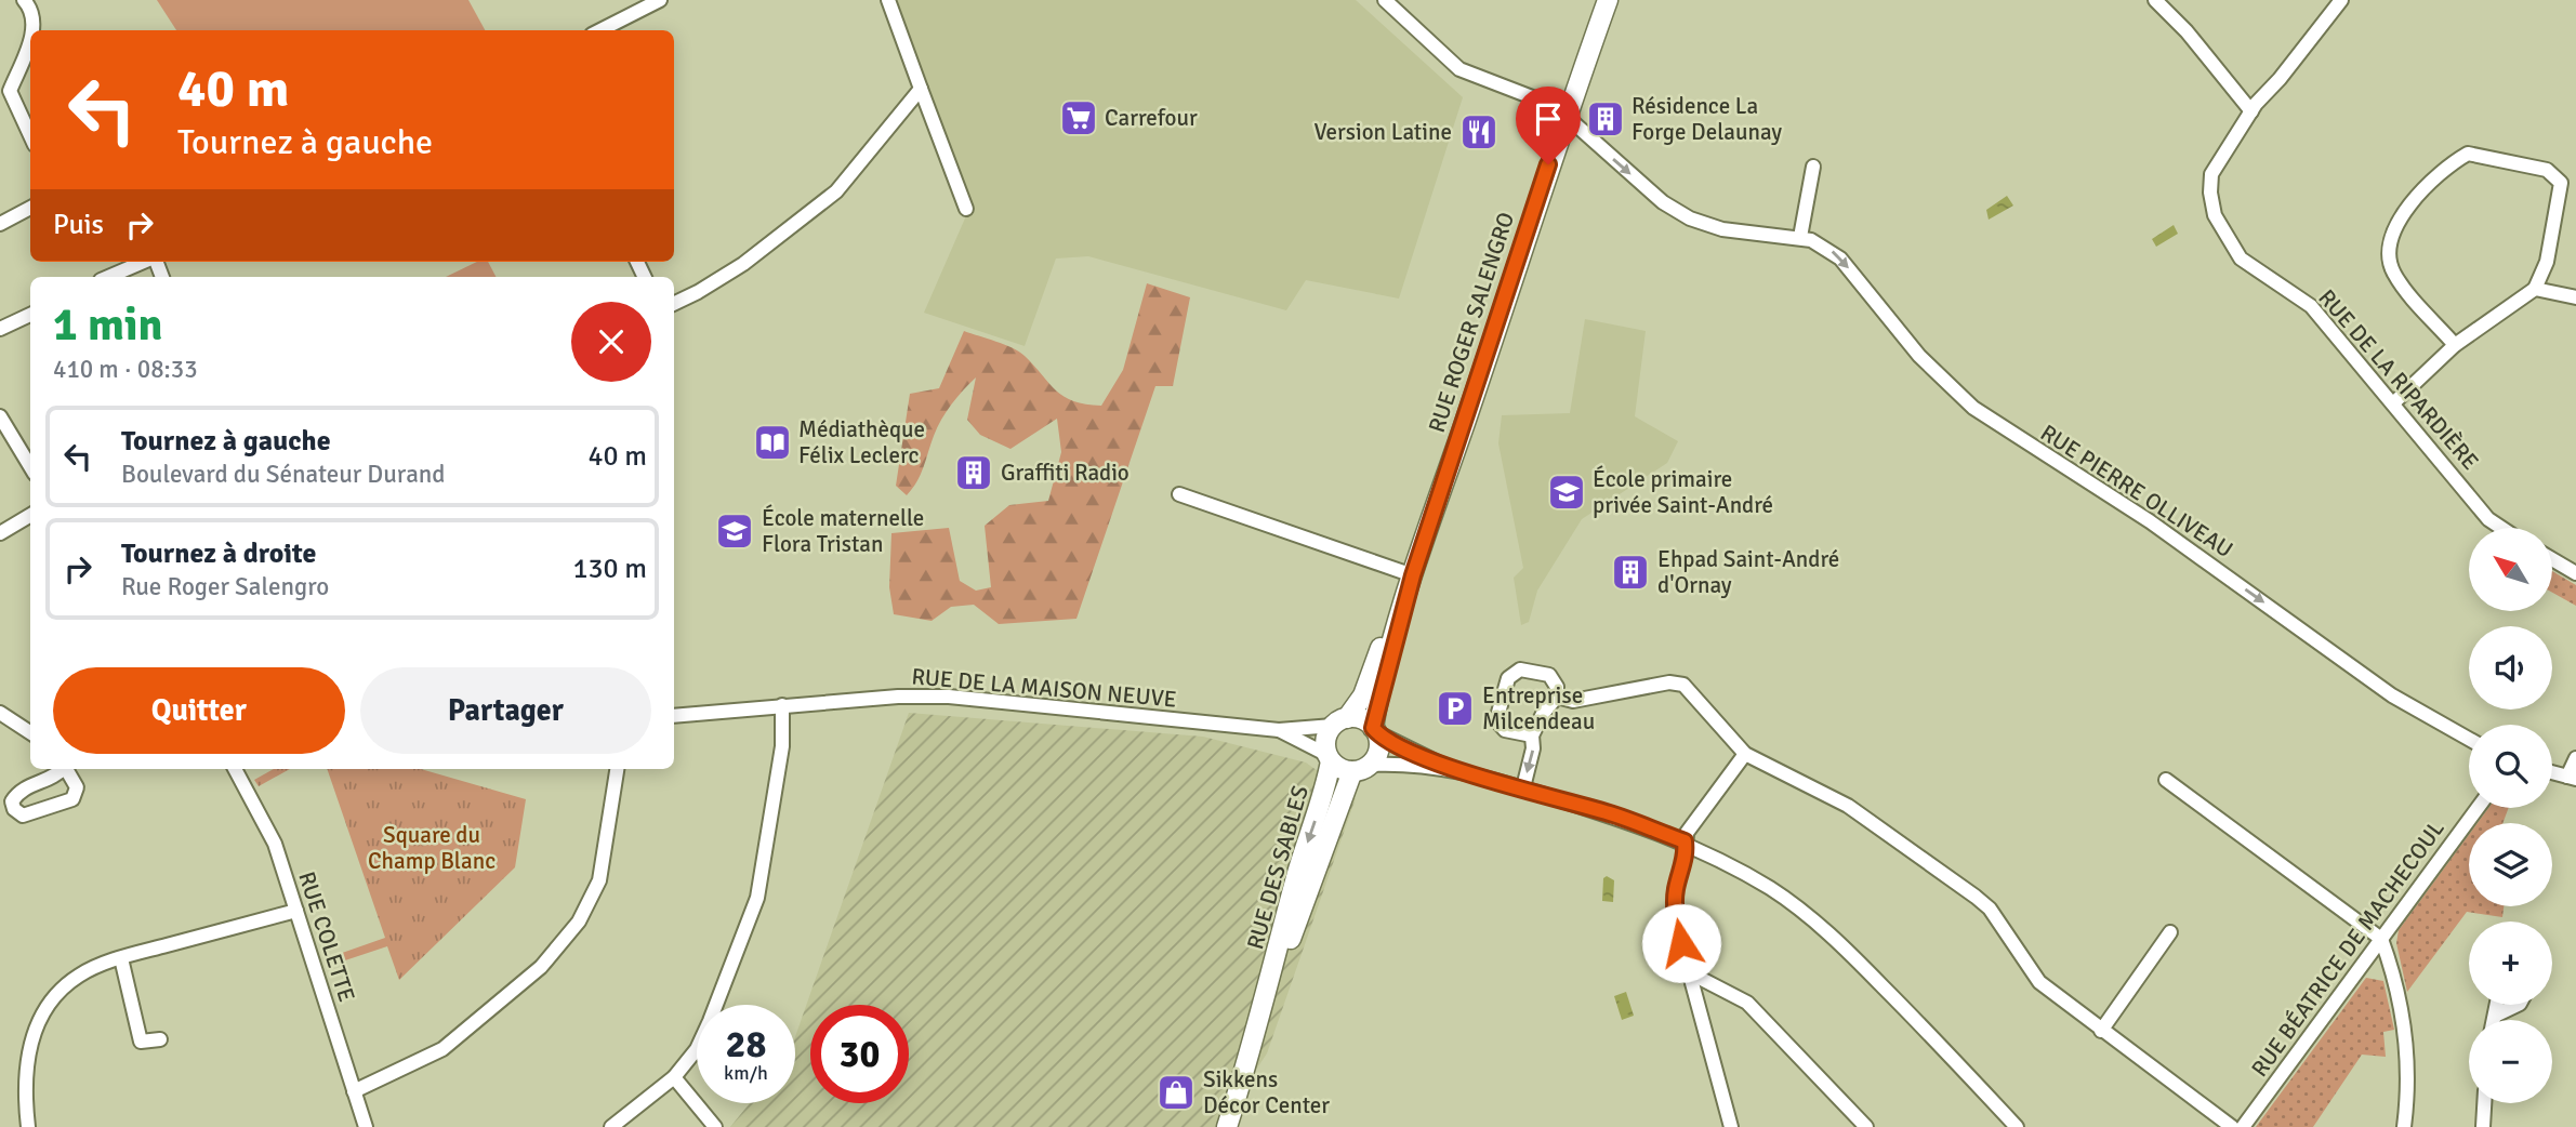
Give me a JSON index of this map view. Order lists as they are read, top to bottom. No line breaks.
{"streets":{"main road":["RUE ROGER SALENGRO","RUE DES SABLES"],"street":["RUE DE LA RIPARDIÈRE","RUE PIERRE OLLIVEAU","RUE DE LA MAISON NEUVE","RUE COLETTE","RUE BÉATRICE DE MACHECOUL"]},"crossings":[["RUE ROGER SALENGRO","RUE PIERRE OLLIVEAU"],["RUE ROGER SALENGRO","RUE DE LA MAISON NEUVE"],["RUE ROGER SALENGRO","RUE DES SABLES"],["RUE DE LA MAISON NEUVE","RUE DES SABLES"]],"one_way":["RUE PIERRE OLLIVEAU"],"parks":["Square du Champ Blanc"],"places":{"supermarket":["Carrefour"],"building":["Résidence La Forge Delaunay","Graffiti Radio","Ehpad Saint-André d'Ornay"],"restaurant":["Version Latine"],"library":["Médiathèque Félix Leclerc"],"school or university":["École primaire privée Saint-André","École maternelle Flora Tristan"],"parking":["Entreprise Milcendeau"],"shop":["Sikkens Décor Center"]},"north":"top left","page":{"turn":["40 m","Tournez à gauche"],"then":"Puis","heading":["1 min","410 m · 08:33"],"list":[{"name":"Tournez à gauche","note":"Boulevard du Sénateur Durand","value":"40 m"},{"name":"Tournez à droite","note":"Rue Roger Salengro","value":"130 m"}],"map_buttons":["+","−"],"buttons":["Quitter","Partager"],"speed":"28 km/h","limit":"30"}}
